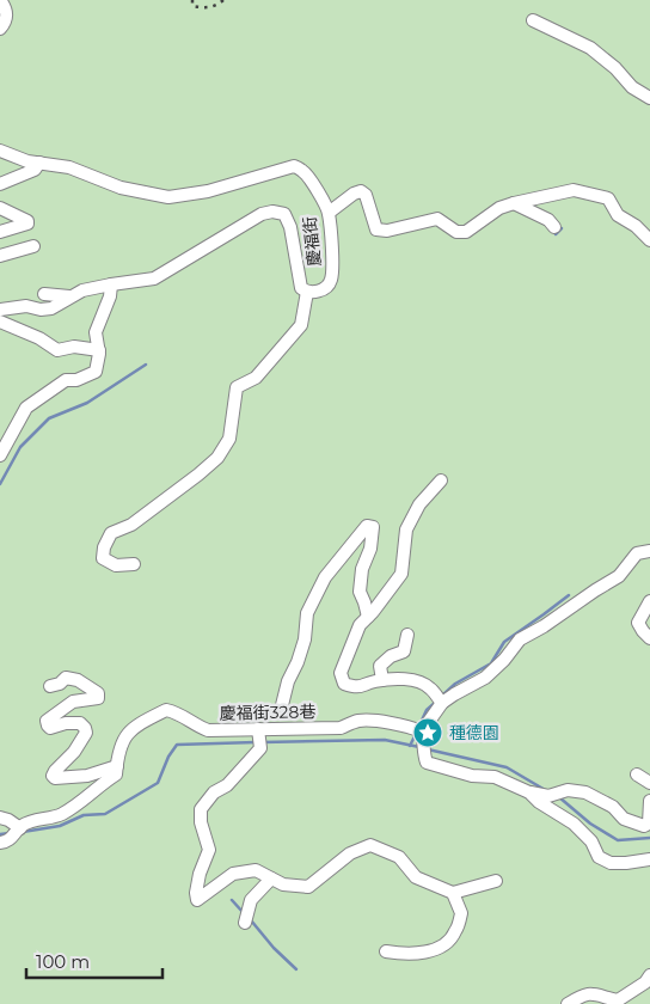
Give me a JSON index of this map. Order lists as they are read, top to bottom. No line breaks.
{"streets":{"street":["慶福街","慶福街328巷"]},"places":{"place":["種德園"]},"scale_bar":"100 m"}
